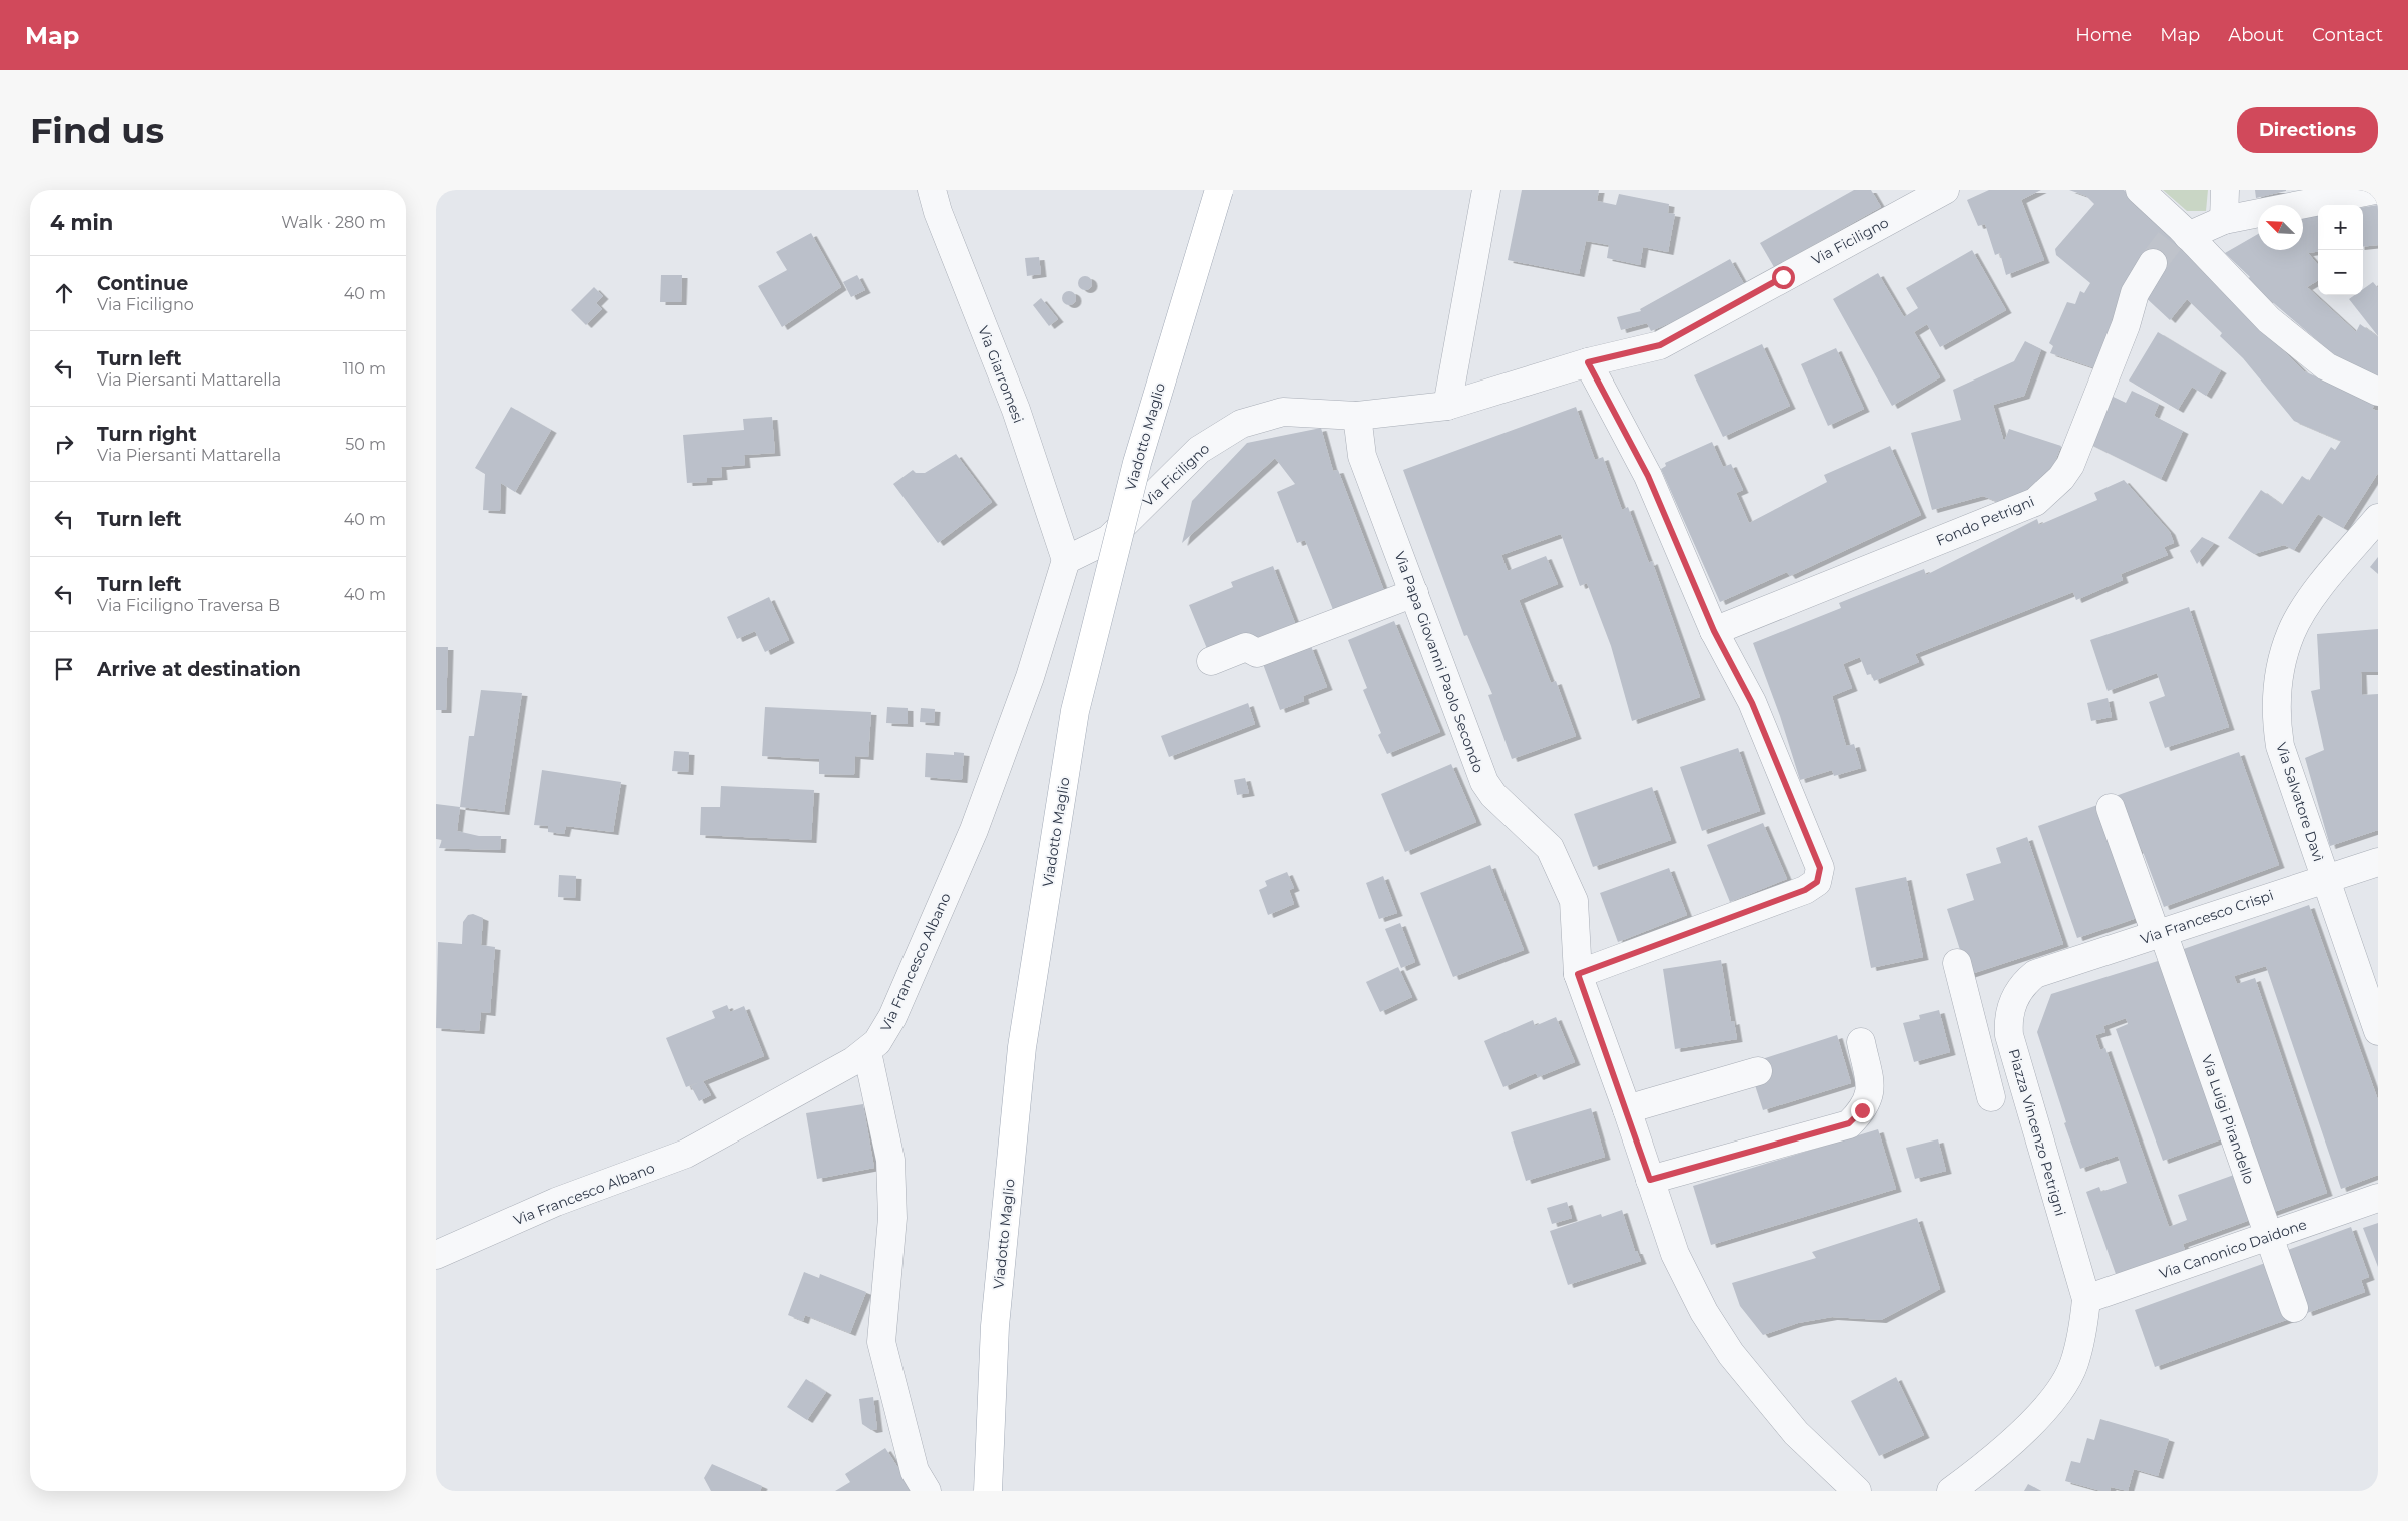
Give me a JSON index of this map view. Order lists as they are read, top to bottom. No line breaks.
{"streets":{"main road":["Viadotto Maglio"],"street":["Via Ficiligno","Via Giarromesi","Fondo Petrigni","Via Papa Giovanni Paolo Secondo","Via Salvatore Davì","Via Francesco Crispi","Via Francesco Albano","Via Luigi Pirandello","Piazza Vincenzo Petrigni","Via Canonico Daidone"]},"crossings":[["Via Ficiligno","Via Giarromesi"],["Via Ficiligno","Via Papa Giovanni Paolo Secondo"],["Via Ficiligno","Via Francesco Albano"],["Via Giarromesi","Via Francesco Albano"],["Via Salvatore Davì","Via Francesco Crispi"],["Via Francesco Crispi","Via Luigi Pirandello"],["Via Francesco Crispi","Piazza Vincenzo Petrigni"],["Via Luigi Pirandello","Via Canonico Daidone"],["Piazza Vincenzo Petrigni","Via Canonico Daidone"]],"north":"top left","page":{"header":"Map","nav":["Home","Map","About","Contact"],"buttons":"Directions","title":"Find us","heading":["4 min","Walk · 280 m"],"map_buttons":["+","−"],"list":[["Continue","Via Ficiligno","40 m"],["Turn left","Via Piersanti Mattarella","110 m"],["Turn right","Via Piersanti Mattarella","50 m"],["Turn left","40 m"],["Turn left","Via Ficiligno Traversa B","40 m"],"Arrive at destination"]}}
